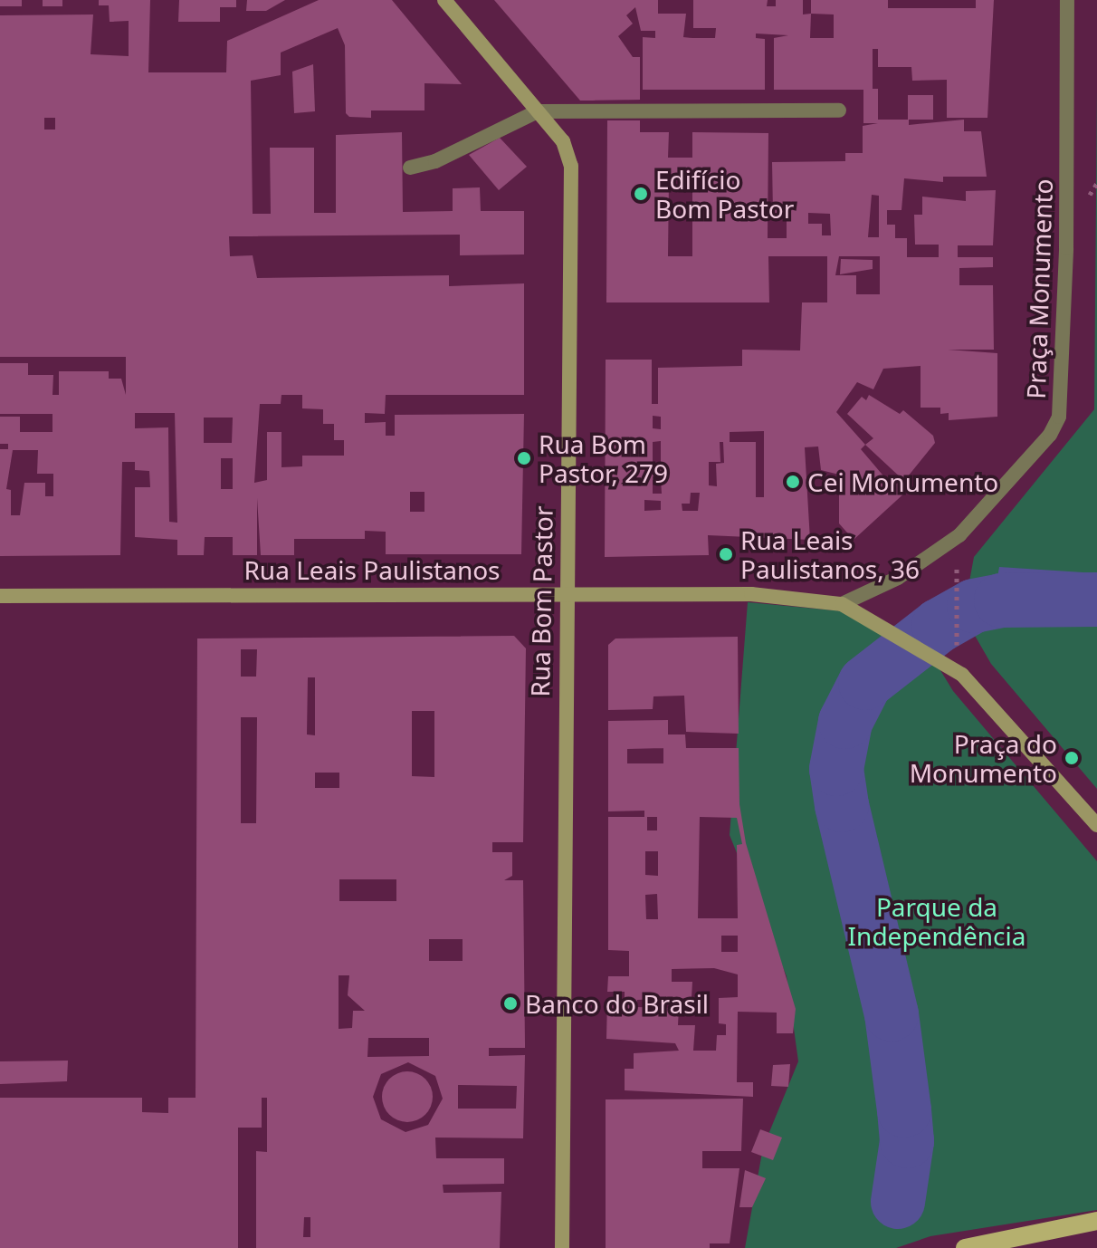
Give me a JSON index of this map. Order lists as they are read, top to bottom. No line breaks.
{"streets":{"main road":["Rua Leais Paulistanos","Rua Bom Pastor"],"street":["Praça Monumento"]},"crossings":[["Praça Monumento","Rua Leais Paulistanos"],["Rua Leais Paulistanos","Rua Bom Pastor"]],"parks":["Parque da Independência"],"places":["Edifício Bom Pastor","Rua Bom Pastor, 279","Cei Monumento","Rua Leais Paulistanos, 36","Praça do Monumento","Banco do Brasil"]}
